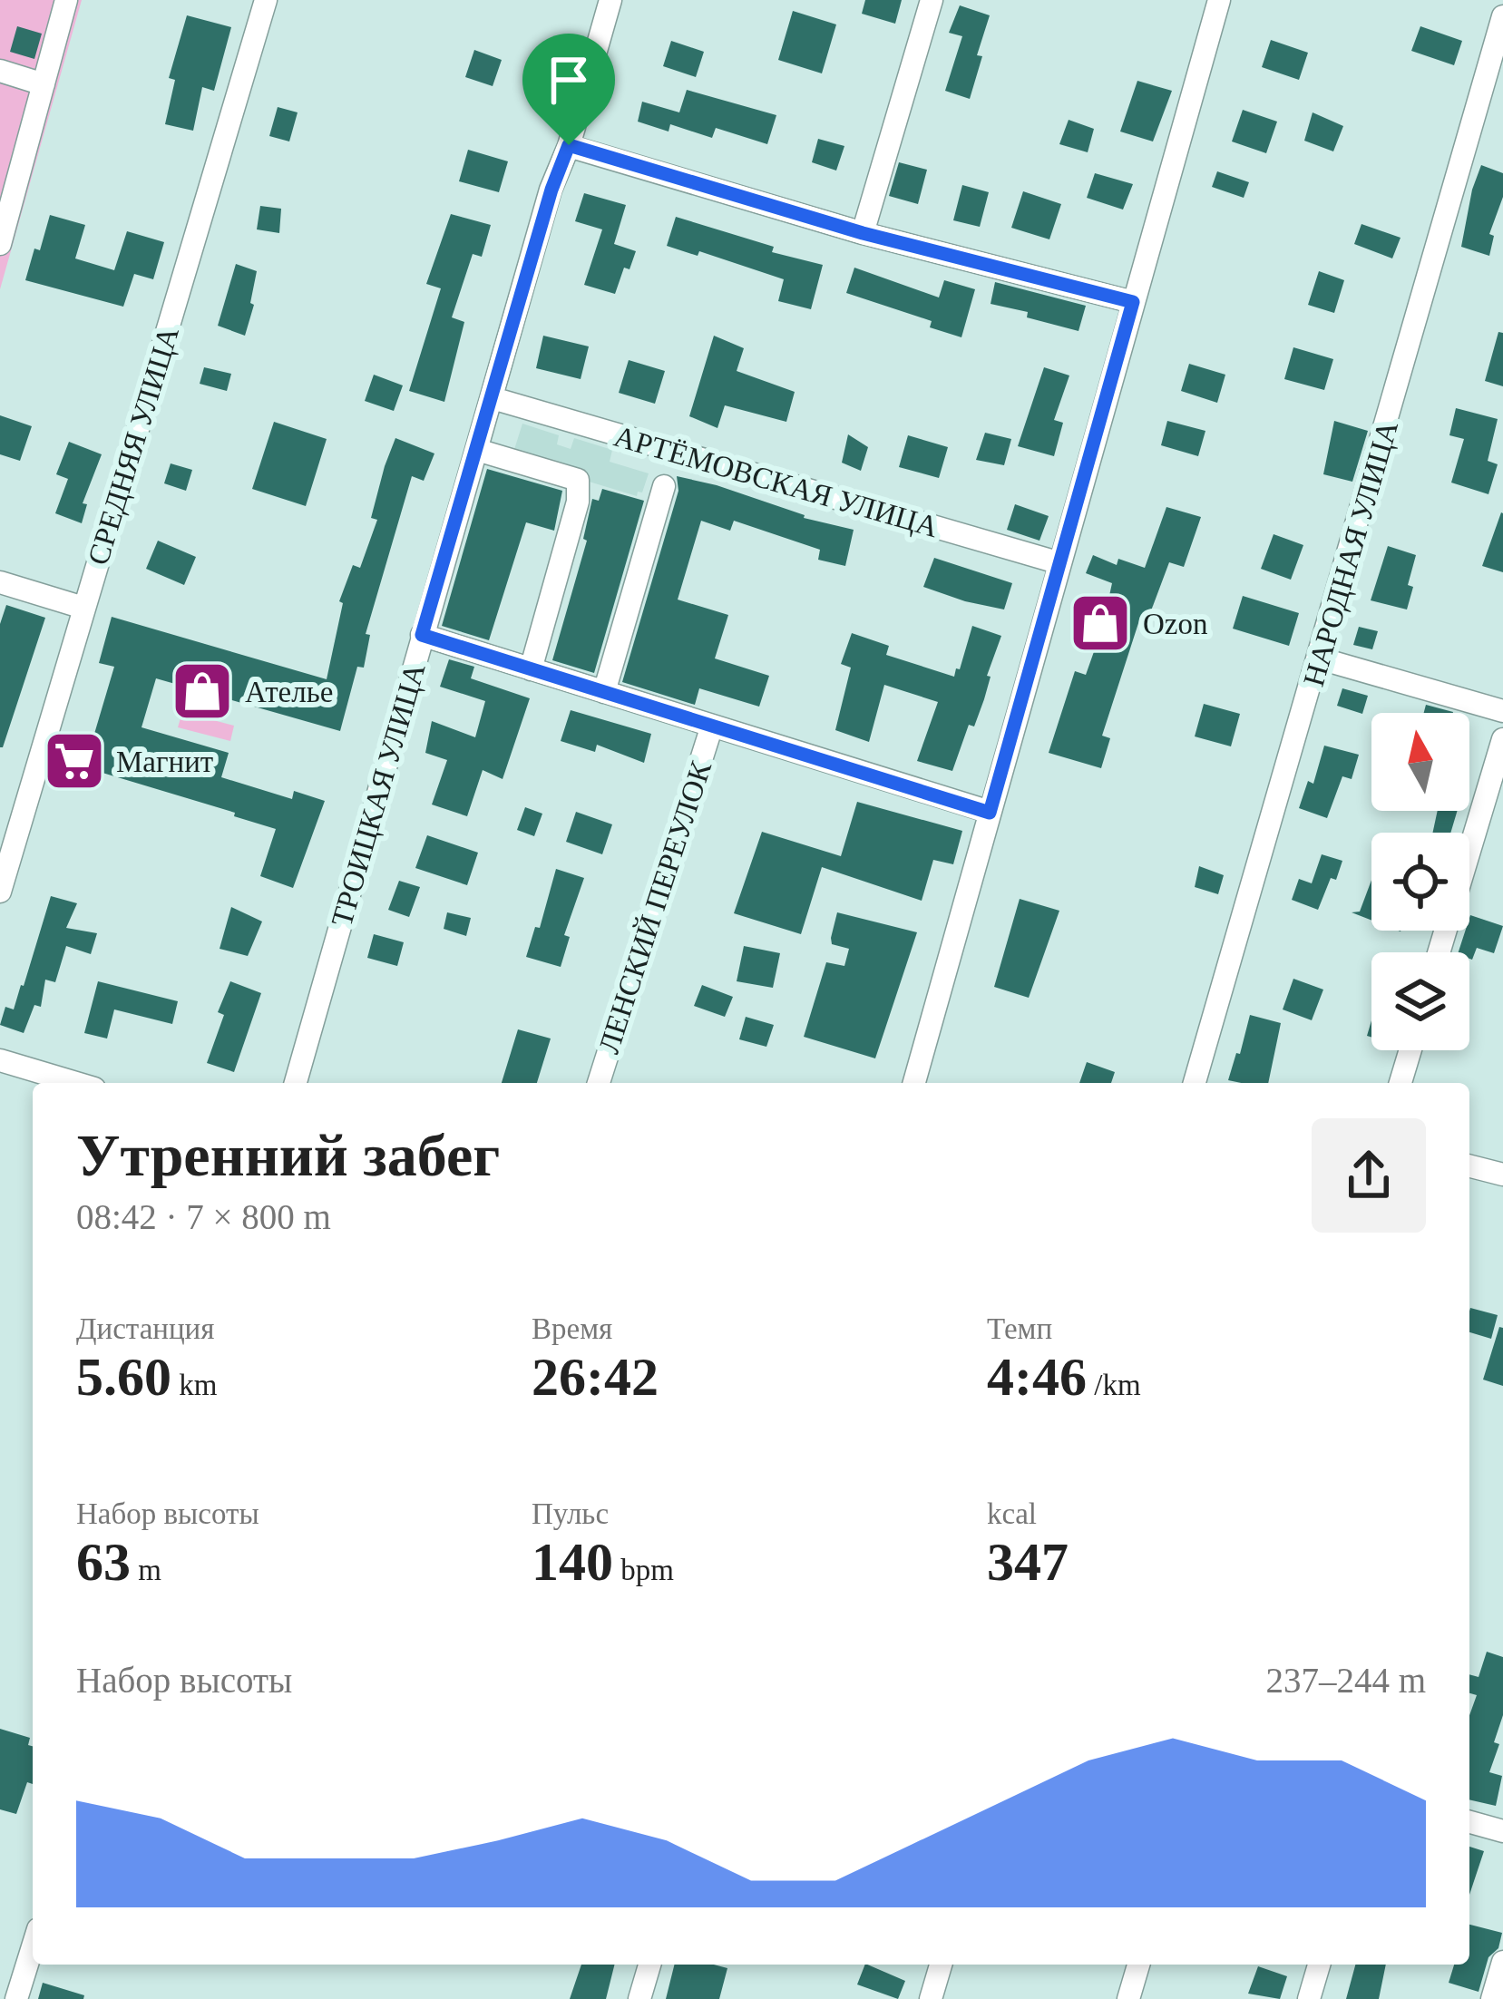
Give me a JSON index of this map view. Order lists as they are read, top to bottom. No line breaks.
{"streets":{"street":["СРЕДНЯЯ УЛИЦА","АРТЁМОВСКАЯ УЛИЦА","НАРОДНАЯ УЛИЦА","ТРОИЦКАЯ УЛИЦА","ЛЕНСКИЙ ПЕРЕУЛОК"]},"crossings":[["АРТЁМОВСКАЯ УЛИЦА","ТРОИЦКАЯ УЛИЦА"]],"places":{"shop":["Ozon","Ателье"],"supermarket":["Магнит"]},"north":"top","page":{"heading":["Утренний забег","08:42 · 7 × 800 m"],"stats":[["Дистанция","5.60 km"],["Время","26:42"],["Темп","4:46 /km"],["Набор высоты","63 m"],["Пульс","140 bpm"],["kcal","347"]],"chart":["Набор высоты","237–244 m"]}}
